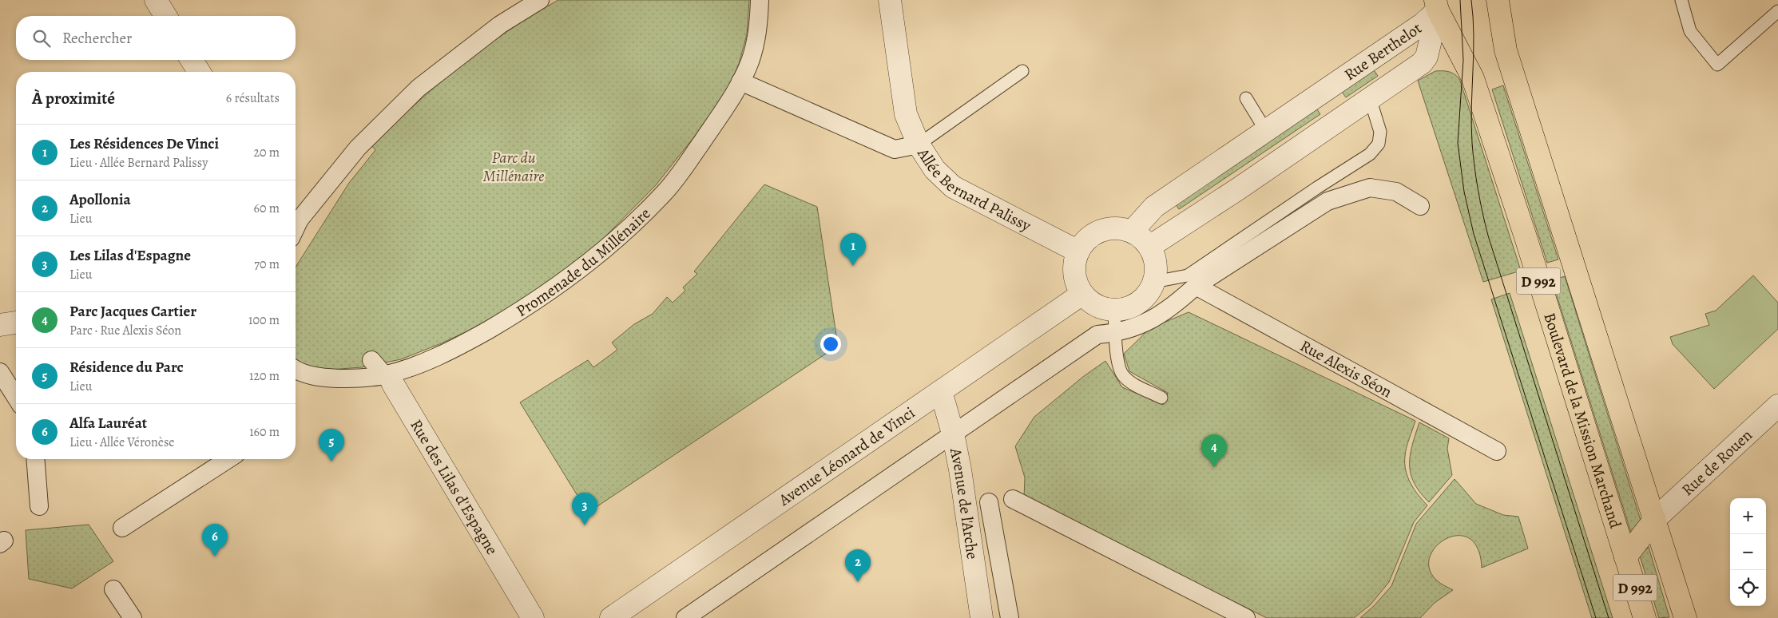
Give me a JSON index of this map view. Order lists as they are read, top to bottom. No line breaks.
{"streets":{"main road":["D 992","Boulevard de la Mission Marchand"],"street":["Rue Berthelot","Allée Bernard Palissy","Promenade du Millénaire","Rue Alexis Séon","Avenue Léonard de Vinci","Rue de Rouen","Rue des Lilas d'Espagne","Avenue de l'Arche"]},"crossings":[["Rue Berthelot","Allée Bernard Palissy"],["Rue Berthelot","Boulevard de la Mission Marchand"],["Rue Berthelot","Avenue Léonard de Vinci"],["Allée Bernard Palissy","Promenade du Millénaire"],["Allée Bernard Palissy","Avenue Léonard de Vinci"],["Promenade du Millénaire","Rue des Lilas d'Espagne"],["D 992","Rue de Rouen"],["Avenue Léonard de Vinci","Avenue de l'Arche"]],"parks":["Parc du Millénaire"],"page":{"search":"Rechercher","heading":["À proximité","6 résultats"],"list":[{"mark":"1","name":"Les Résidences De Vinci","note":"Lieu · Allée Bernard Palissy","value":"20 m"},{"mark":"2","name":"Apollonia","note":"Lieu","value":"60 m"},{"mark":"3","name":"Les Lilas d'Espagne","note":"Lieu","value":"70 m"},{"mark":"4","name":"Parc Jacques Cartier","note":"Parc · Rue Alexis Séon","value":"100 m"},{"mark":"5","name":"Résidence du Parc","note":"Lieu","value":"120 m"},{"mark":"6","name":"Alfa Lauréat","note":"Lieu · Allée Véronèse","value":"160 m"}],"pins":["1","5","4","3","6","2"],"map_buttons":["+","−"]}}
